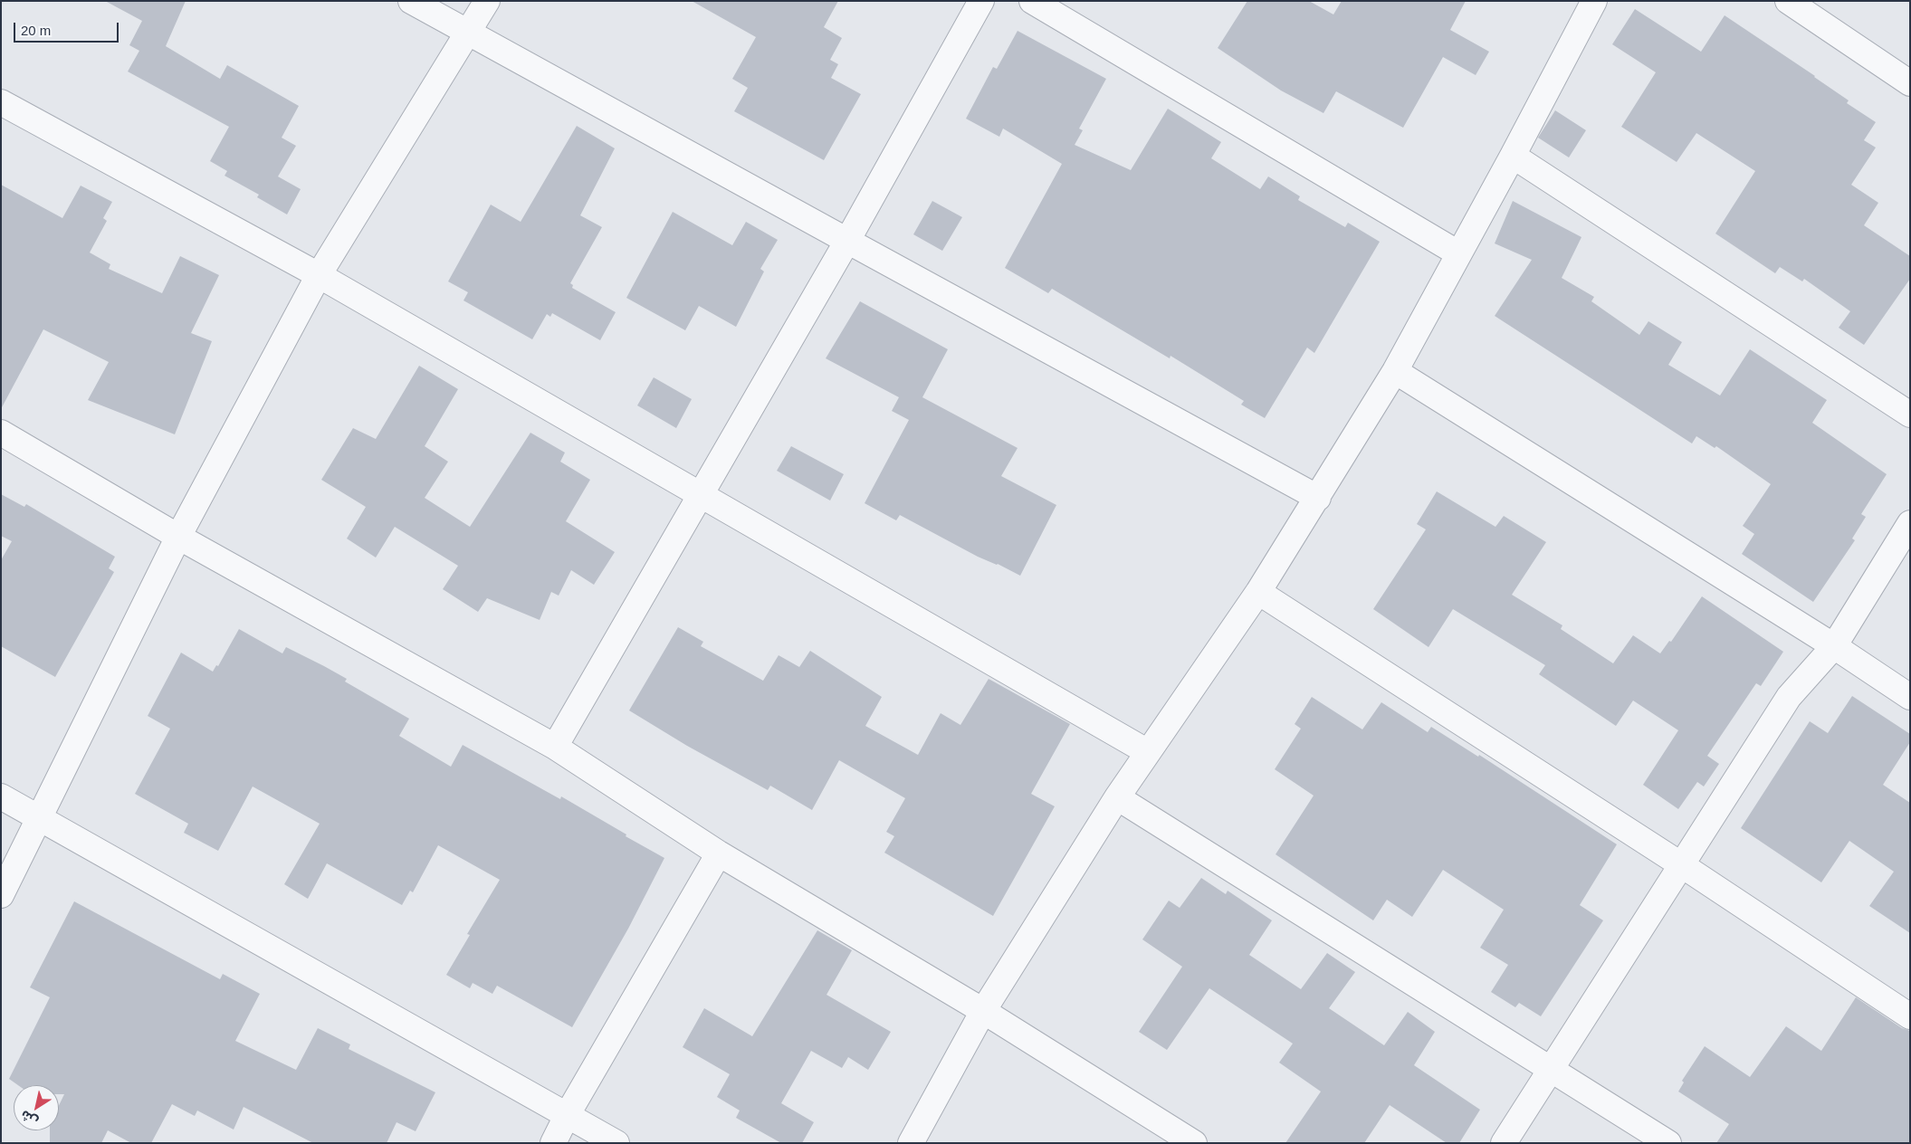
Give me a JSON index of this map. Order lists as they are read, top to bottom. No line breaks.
{"scale_bar":"20 m","north":"bottom left"}
